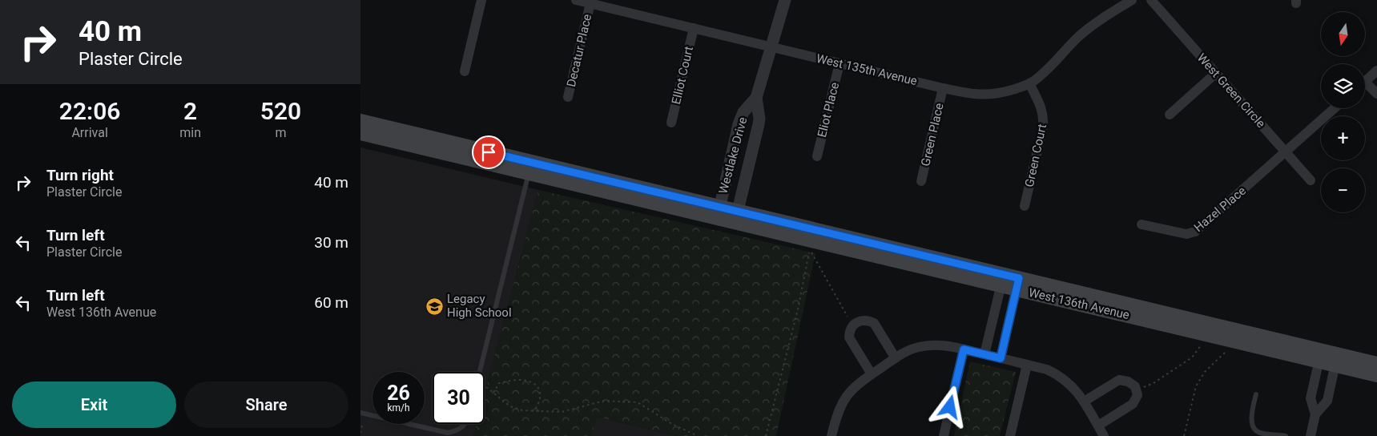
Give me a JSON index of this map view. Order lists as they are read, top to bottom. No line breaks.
{"streets":{"main road":["West 136th Avenue"],"street":["Decatur Place","West 135th Avenue","Elliot Court","West Green Circle","Eliot Place","Green Place","Westlake Drive","Green Court","Hazel Place"]},"crossings":[["Decatur Place","West 135th Avenue"],["West 135th Avenue","Elliot Court"],["West 135th Avenue","Eliot Place"],["West 135th Avenue","Green Place"],["West 135th Avenue","Westlake Drive"],["West 135th Avenue","Green Court"],["West Green Circle","Hazel Place"],["Westlake Drive","West 136th Avenue"]],"places":{"school or university":["Legacy High School"]},"north":"bottom","page":{"turn":["40 m","Plaster Circle"],"map_buttons":["+","−"],"eta":["22:06","Arrival","2","min","520","m"],"list":[{"name":"Turn right","note":"Plaster Circle","value":"40 m"},{"name":"Turn left","note":"Plaster Circle","value":"30 m"},{"name":"Turn left","note":"West 136th Avenue","value":"60 m"}],"speed":"26 km/h","limit":"30","buttons":["Exit","Share"]}}
